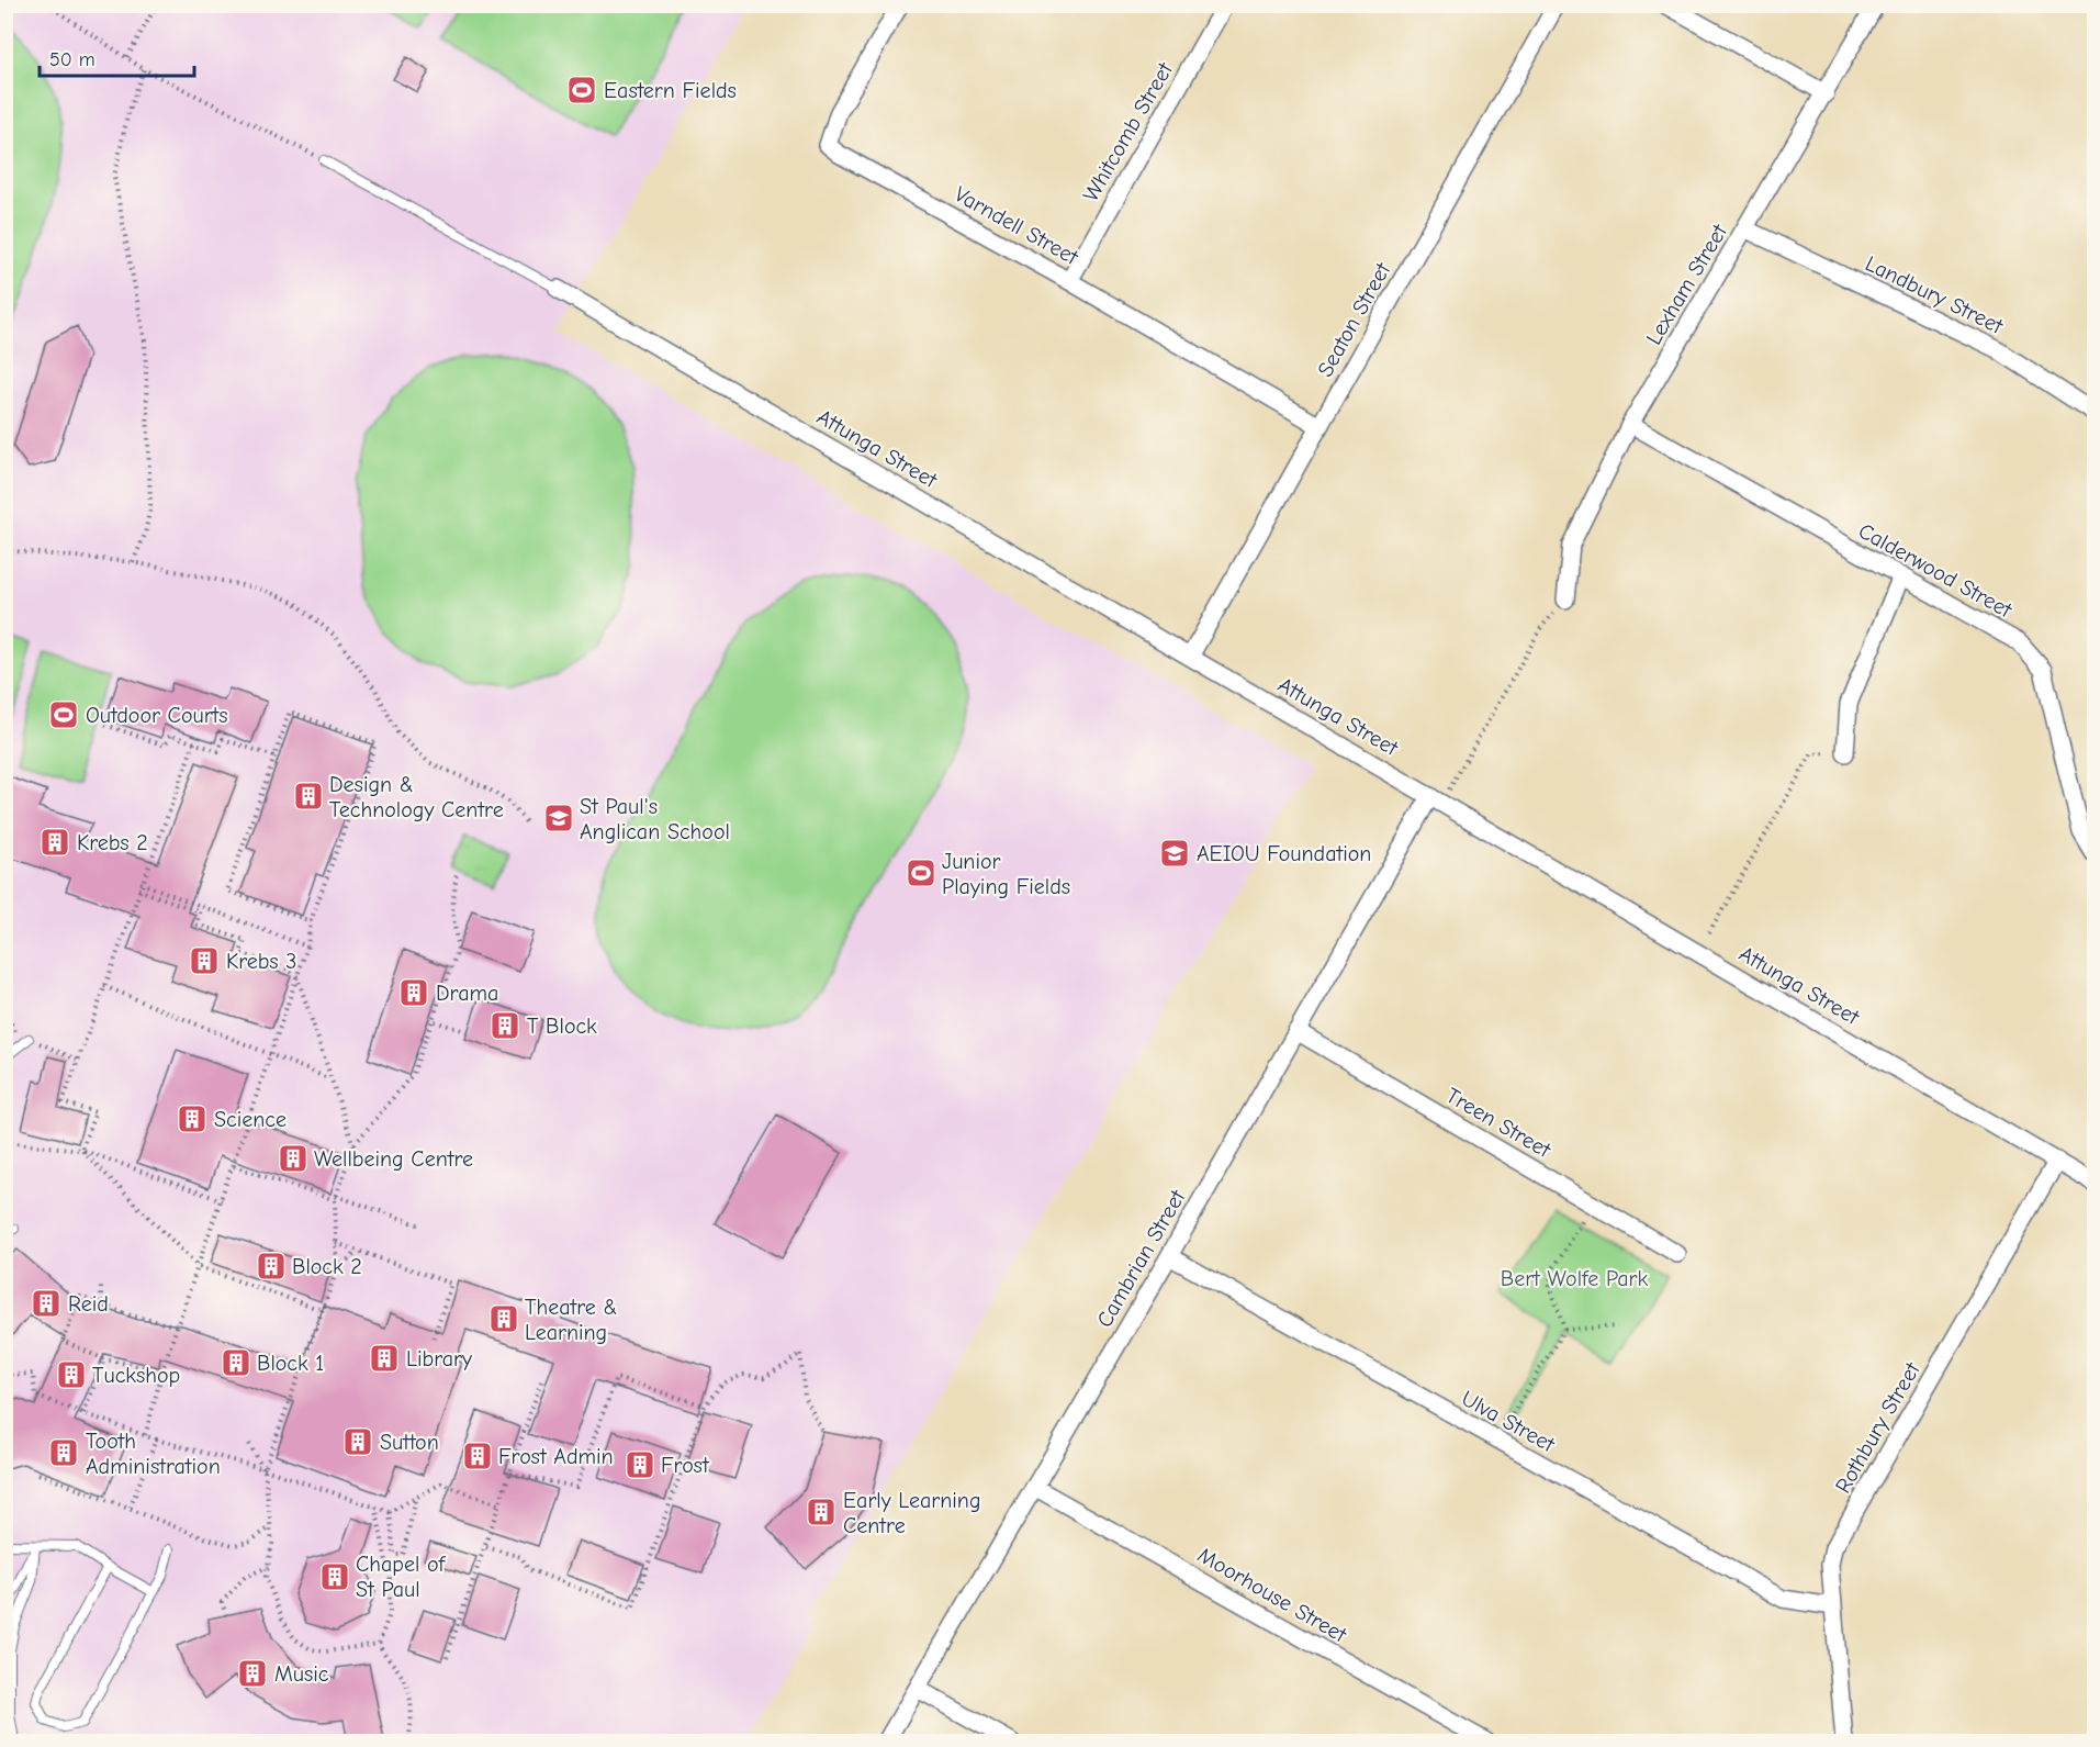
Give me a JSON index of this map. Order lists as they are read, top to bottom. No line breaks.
{"streets":{"street":["Whitcomb Street","Varndell Street","Lexham Street","Landbury Street","Seaton Street","Attunga Street","Calderwood Street","Treen Street","Cambrian Street","Ulva Street","Rothbury Street","Moorhouse Street"]},"crossings":[["Whitcomb Street","Varndell Street"],["Varndell Street","Seaton Street"],["Lexham Street","Landbury Street"],["Lexham Street","Calderwood Street"],["Seaton Street","Attunga Street"],["Attunga Street","Cambrian Street"],["Attunga Street","Rothbury Street"],["Treen Street","Cambrian Street"],["Cambrian Street","Ulva Street"],["Cambrian Street","Moorhouse Street"],["Ulva Street","Rothbury Street"]],"parks":["Bert Wolfe Park"],"places":{"sports":["Eastern Fields","Outdoor Courts","Junior Playing Fields"],"building":["Design & Technology Centre","Krebs 2","Krebs 3","Drama","T Block","Science","Wellbeing Centre","Block 2","Reid","Theatre & Learning","Library","Block 1","Tuckshop","Sutton","Tooth Administration","Frost Admin","Frost","Early Learning Centre","Chapel of St Paul","Music"],"school or university":["St Paul's Anglican School","AEIOU Foundation"]},"scale_bar":"50 m"}
